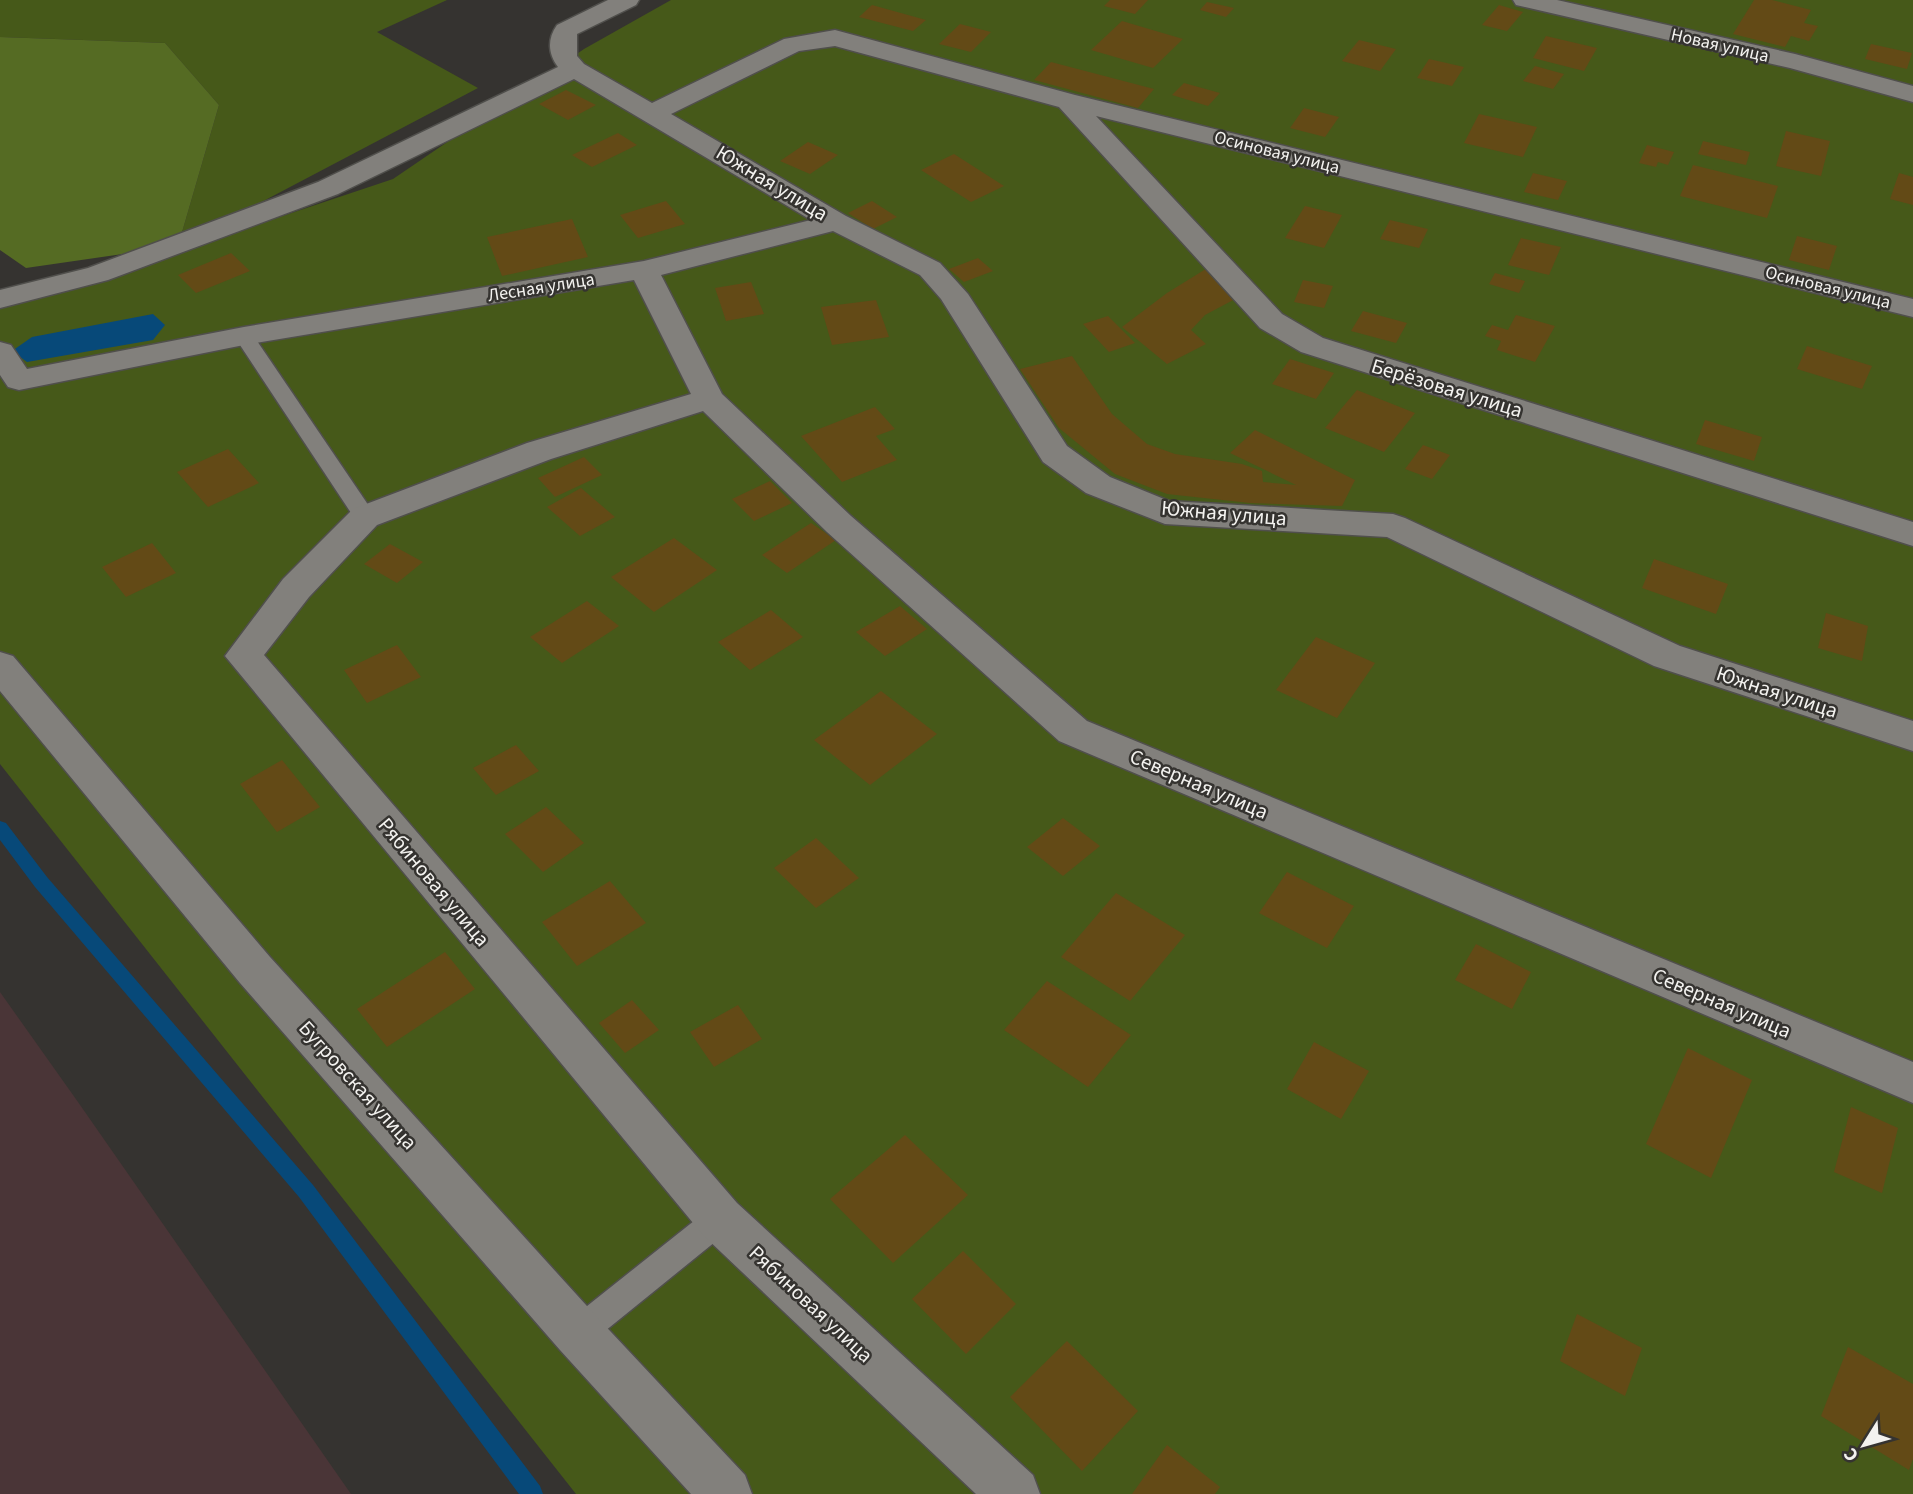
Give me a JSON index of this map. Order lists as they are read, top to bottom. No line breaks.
{"streets":{"street":["Новая улица","Осиновая улица","Южная улица","Лесная улица","Берёзовая улица","Северная улица","Рябиновая улица","Бугровская улица"]},"crossings":[["Осиновая улица","Южная улица"],["Осиновая улица","Берёзовая улица"],["Южная улица","Лесная улица"],["Лесная улица","Северная улица"],["Северная улица","Рябиновая улица"]],"north":"bottom left"}
